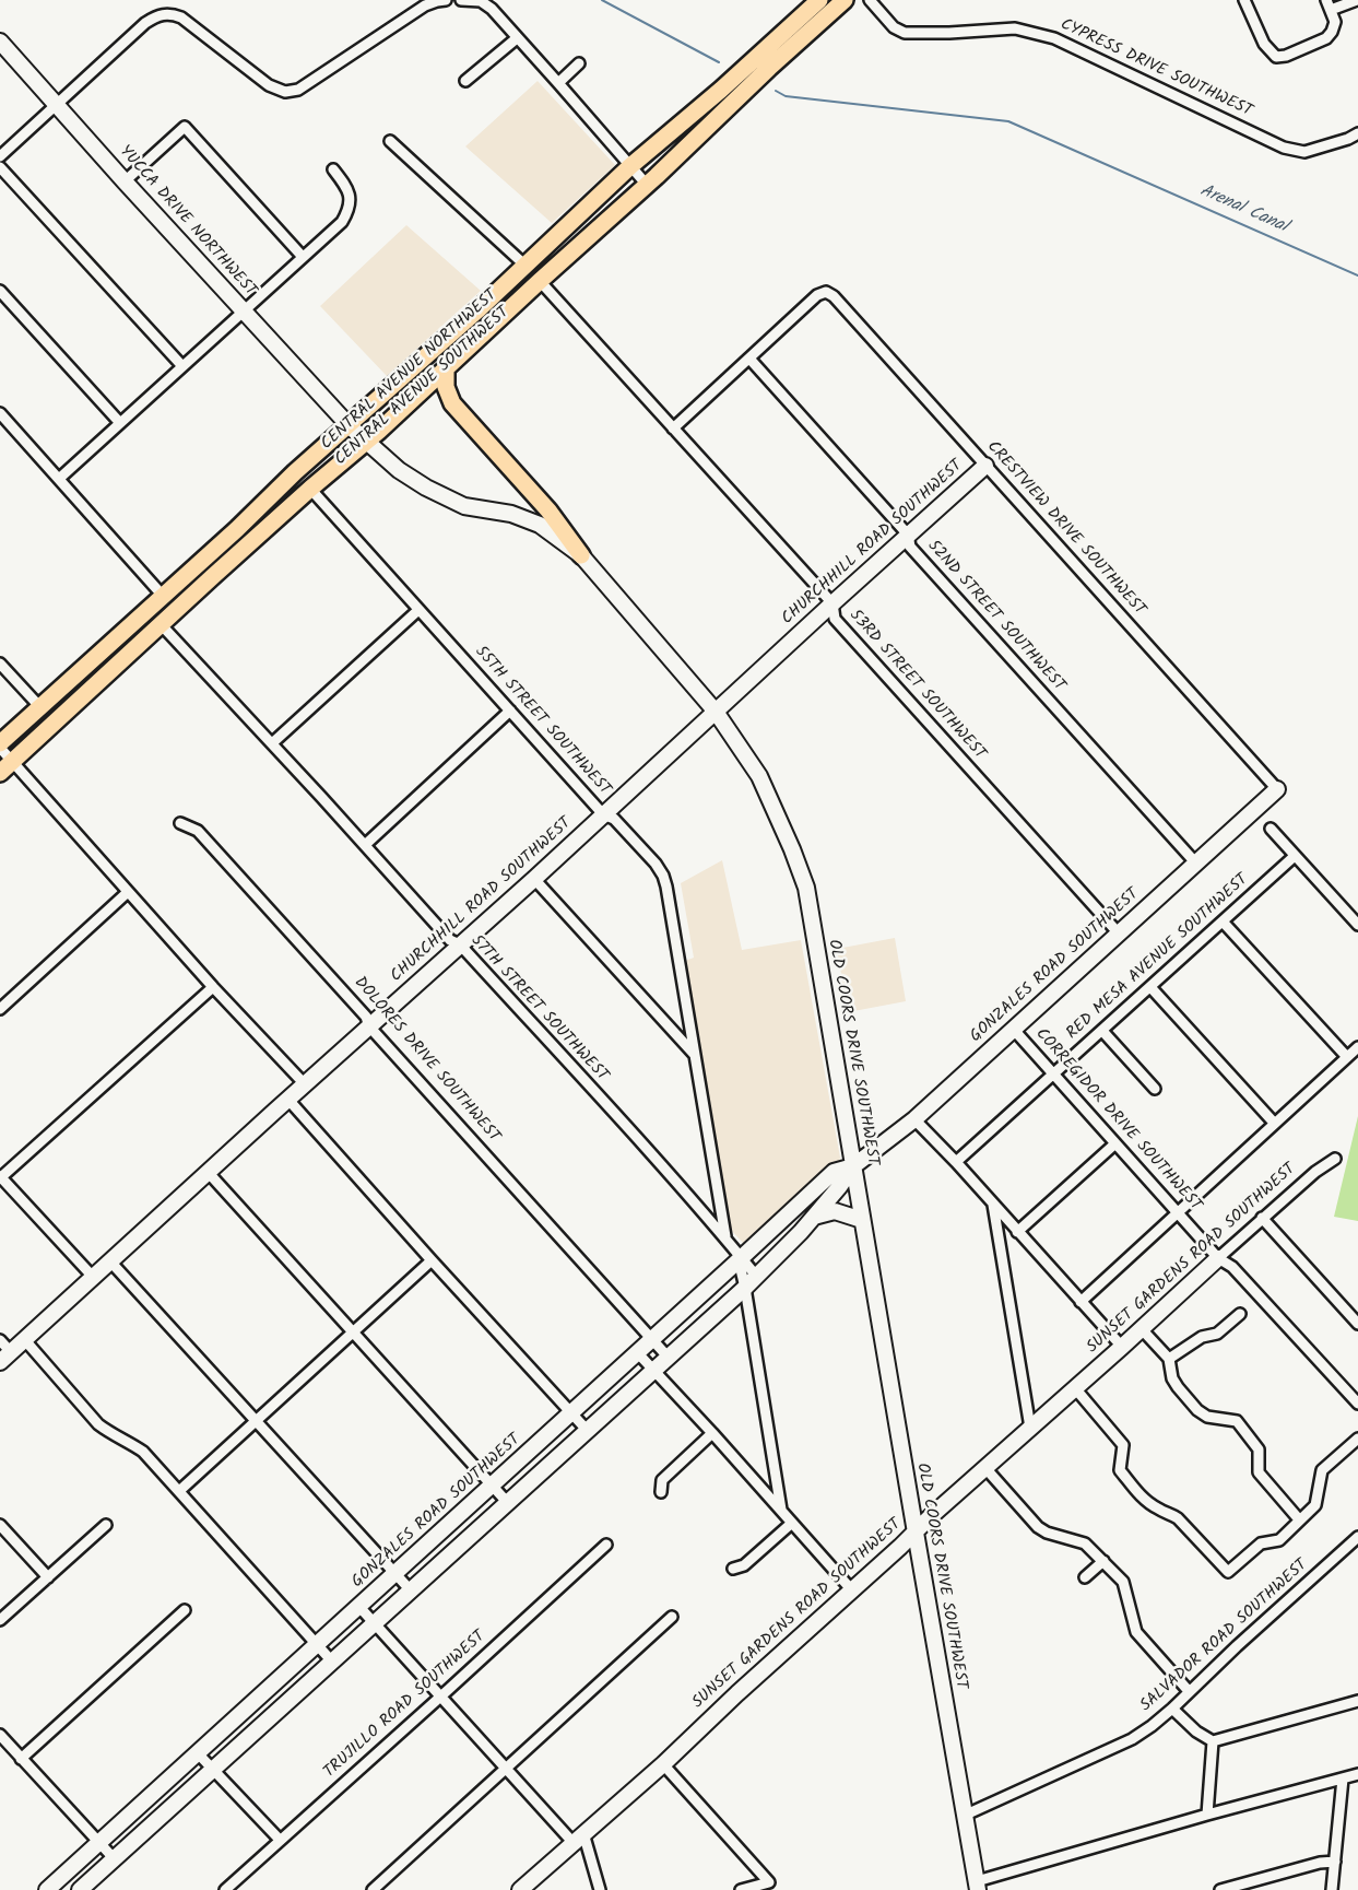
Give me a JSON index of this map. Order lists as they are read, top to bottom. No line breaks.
{"streets":{"main road":["CENTRAL AVENUE NORTHWEST","CENTRAL AVENUE SOUTHWEST"],"street":["CYPRESS DRIVE SOUTHWEST","YUCCA DRIVE NORTHWEST","CRESTVIEW DRIVE SOUTHWEST","CHURCHHILL ROAD SOUTHWEST","52ND STREET SOUTHWEST","53RD STREET SOUTHWEST","55TH STREET SOUTHWEST","RED MESA AVENUE SOUTHWEST","GONZALES ROAD SOUTHWEST","57TH STREET SOUTHWEST","OLD COORS DRIVE SOUTHWEST","DOLORES DRIVE SOUTHWEST","CORREGIDOR DRIVE SOUTHWEST","SUNSET GARDENS ROAD SOUTHWEST","SALVADOR ROAD SOUTHWEST","TRUJILLO ROAD SOUTHWEST"]},"crossings":[["YUCCA DRIVE NORTHWEST","CENTRAL AVENUE NORTHWEST"],["YUCCA DRIVE NORTHWEST","OLD COORS DRIVE SOUTHWEST"],["CENTRAL AVENUE NORTHWEST","OLD COORS DRIVE SOUTHWEST"],["CENTRAL AVENUE SOUTHWEST","53RD STREET SOUTHWEST"],["CENTRAL AVENUE SOUTHWEST","55TH STREET SOUTHWEST"],["CENTRAL AVENUE SOUTHWEST","57TH STREET SOUTHWEST"],["CENTRAL AVENUE SOUTHWEST","OLD COORS DRIVE SOUTHWEST"],["CRESTVIEW DRIVE SOUTHWEST","CHURCHHILL ROAD SOUTHWEST"],["CRESTVIEW DRIVE SOUTHWEST","52ND STREET SOUTHWEST"],["CRESTVIEW DRIVE SOUTHWEST","GONZALES ROAD SOUTHWEST"],["CHURCHHILL ROAD SOUTHWEST","52ND STREET SOUTHWEST"],["CHURCHHILL ROAD SOUTHWEST","53RD STREET SOUTHWEST"],["CHURCHHILL ROAD SOUTHWEST","55TH STREET SOUTHWEST"],["CHURCHHILL ROAD SOUTHWEST","57TH STREET SOUTHWEST"],["CHURCHHILL ROAD SOUTHWEST","OLD COORS DRIVE SOUTHWEST"],["CHURCHHILL ROAD SOUTHWEST","DOLORES DRIVE SOUTHWEST"],["52ND STREET SOUTHWEST","GONZALES ROAD SOUTHWEST"],["53RD STREET SOUTHWEST","GONZALES ROAD SOUTHWEST"],["55TH STREET SOUTHWEST","57TH STREET SOUTHWEST"],["RED MESA AVENUE SOUTHWEST","CORREGIDOR DRIVE SOUTHWEST"],["GONZALES ROAD SOUTHWEST","57TH STREET SOUTHWEST"],["GONZALES ROAD SOUTHWEST","OLD COORS DRIVE SOUTHWEST"],["GONZALES ROAD SOUTHWEST","DOLORES DRIVE SOUTHWEST"],["GONZALES ROAD SOUTHWEST","CORREGIDOR DRIVE SOUTHWEST"],["OLD COORS DRIVE SOUTHWEST","SUNSET GARDENS ROAD SOUTHWEST"],["OLD COORS DRIVE SOUTHWEST","SALVADOR ROAD SOUTHWEST"],["CORREGIDOR DRIVE SOUTHWEST","SUNSET GARDENS ROAD SOUTHWEST"]],"water":["Arenal Canal"]}
